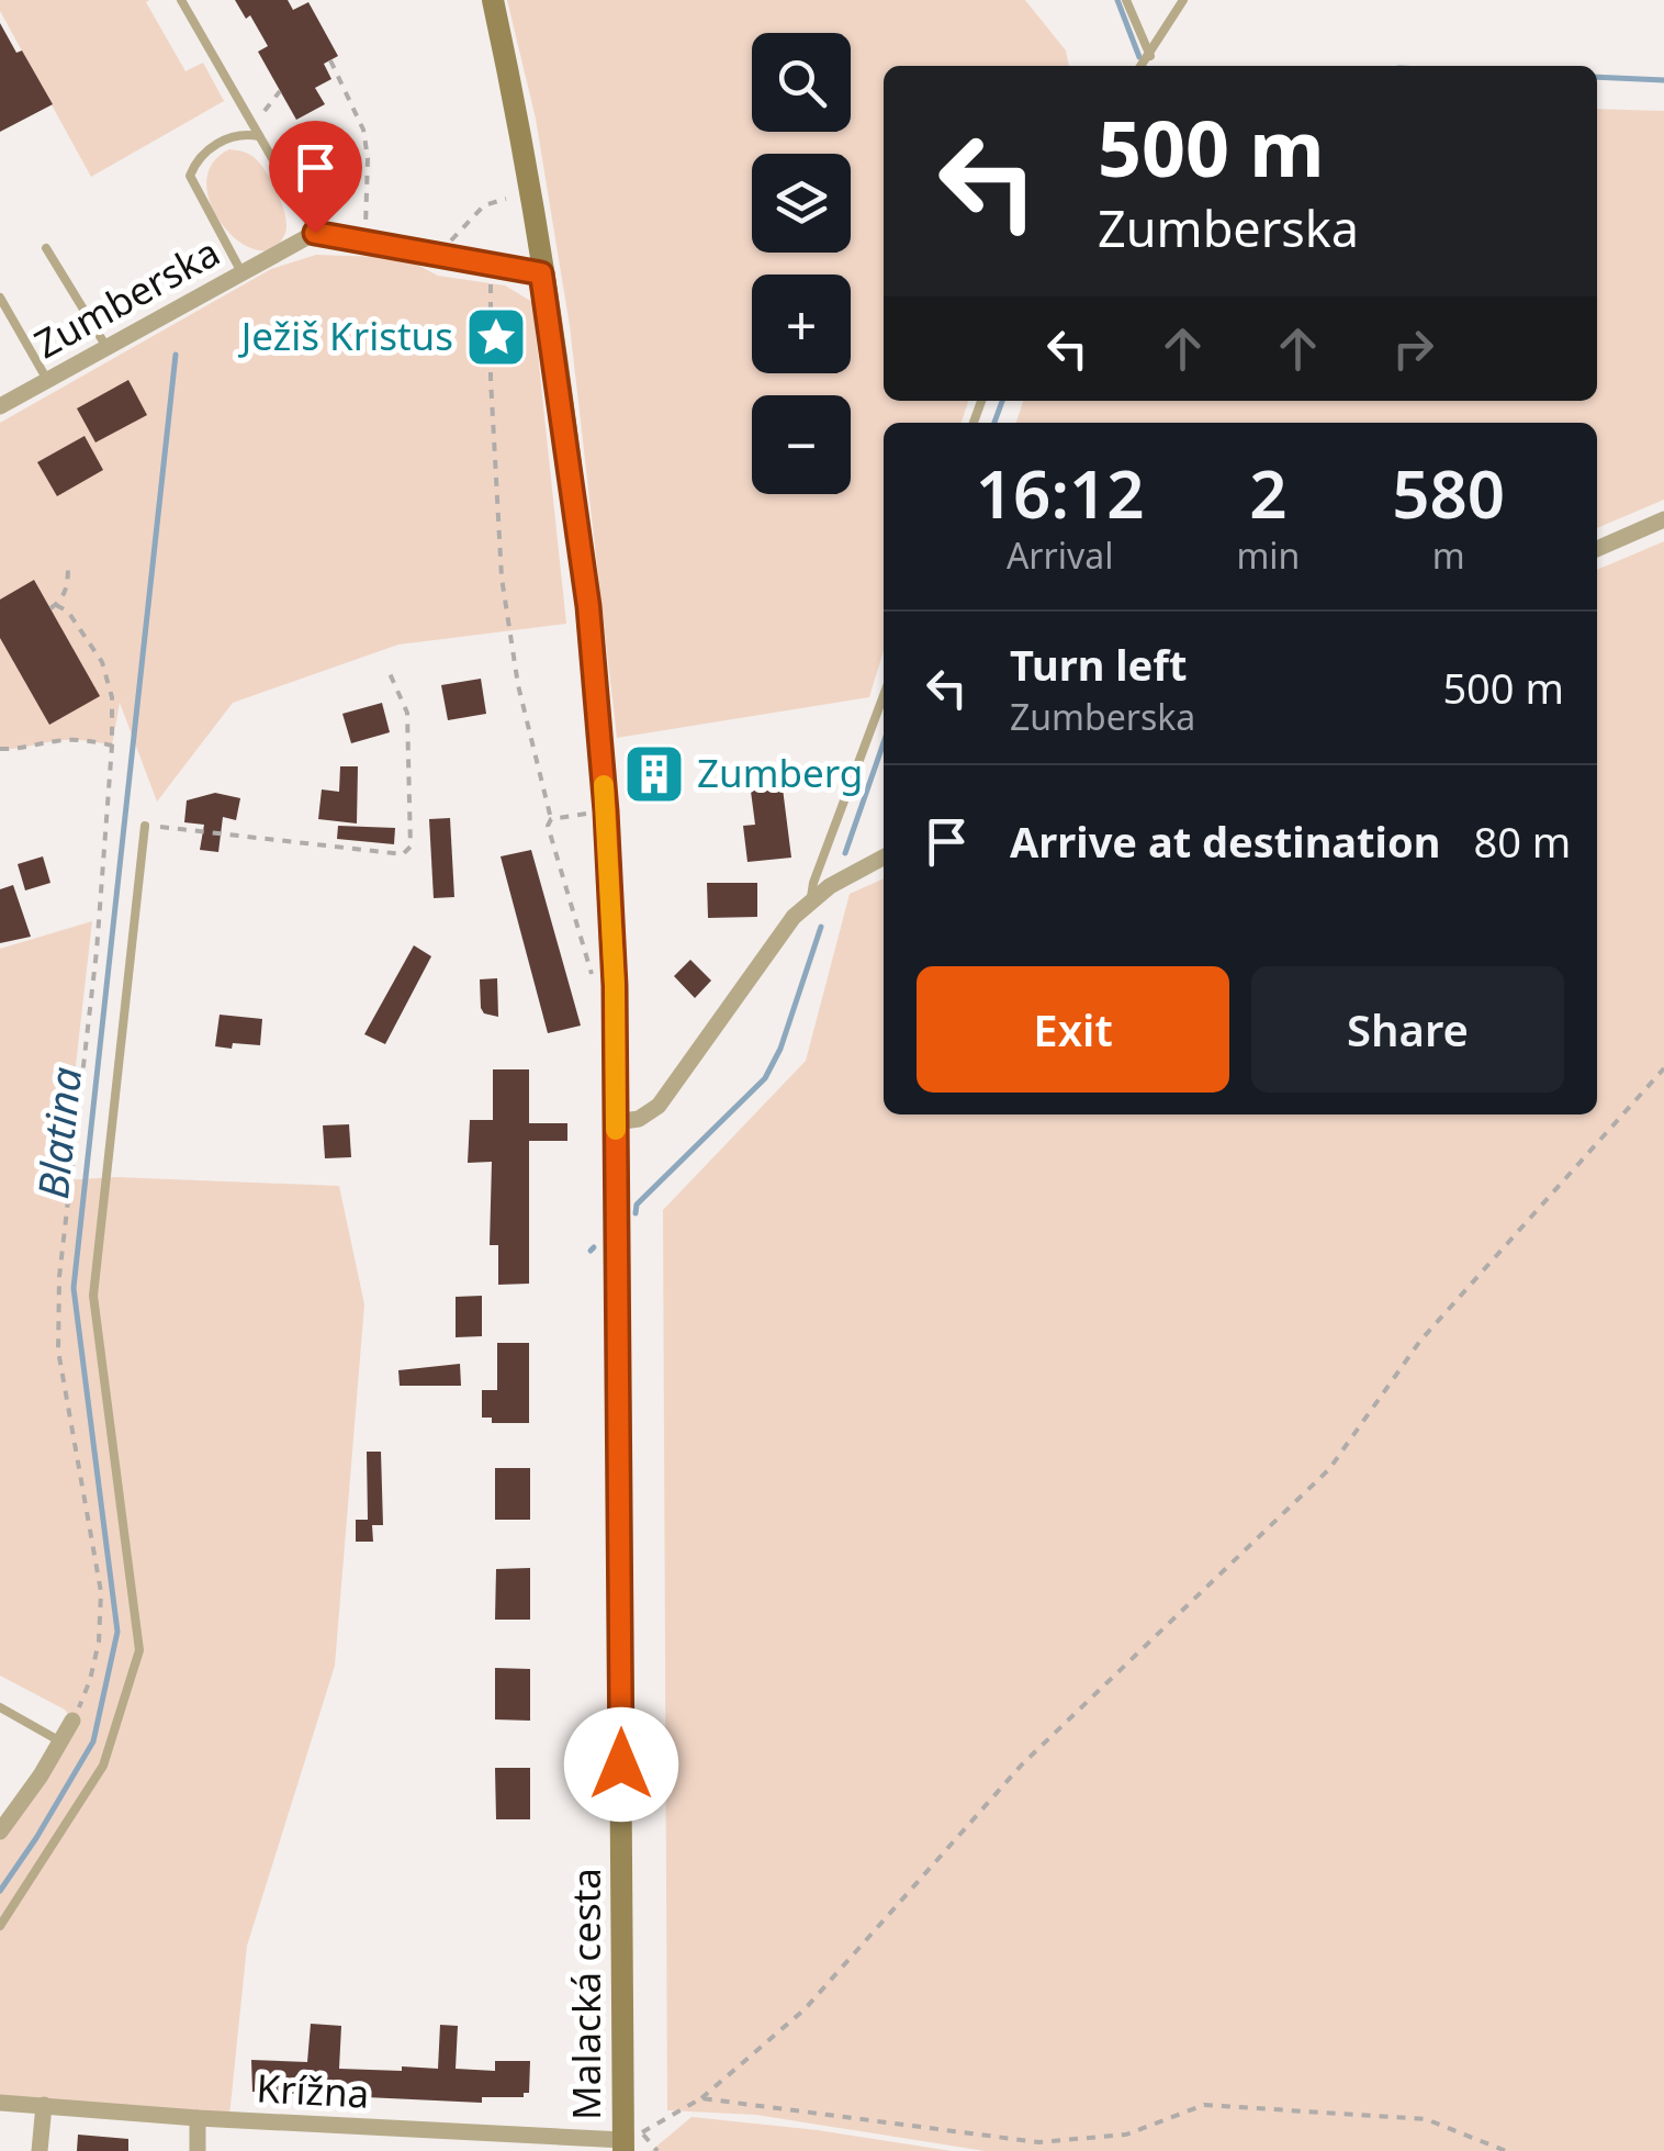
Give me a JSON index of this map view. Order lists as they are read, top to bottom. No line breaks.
{"streets":{"main road":["Malacká cesta"],"street":["Zumberska","Krížna"]},"crossings":[["Malacká cesta","Krížna"]],"water":["Blatina"],"places":{"place":["Ježiš Kristus"],"building":["Zumberg"]},"page":{"map_buttons":["+","−"],"turn":["500 m","Zumberska"],"eta":["16:12","Arrival","2","min","580","m"],"list":[{"name":"Turn left","note":"Zumberska","value":"500 m"},{"name":"Arrive at destination","value":"80 m"}],"buttons":["Exit","Share"]}}
